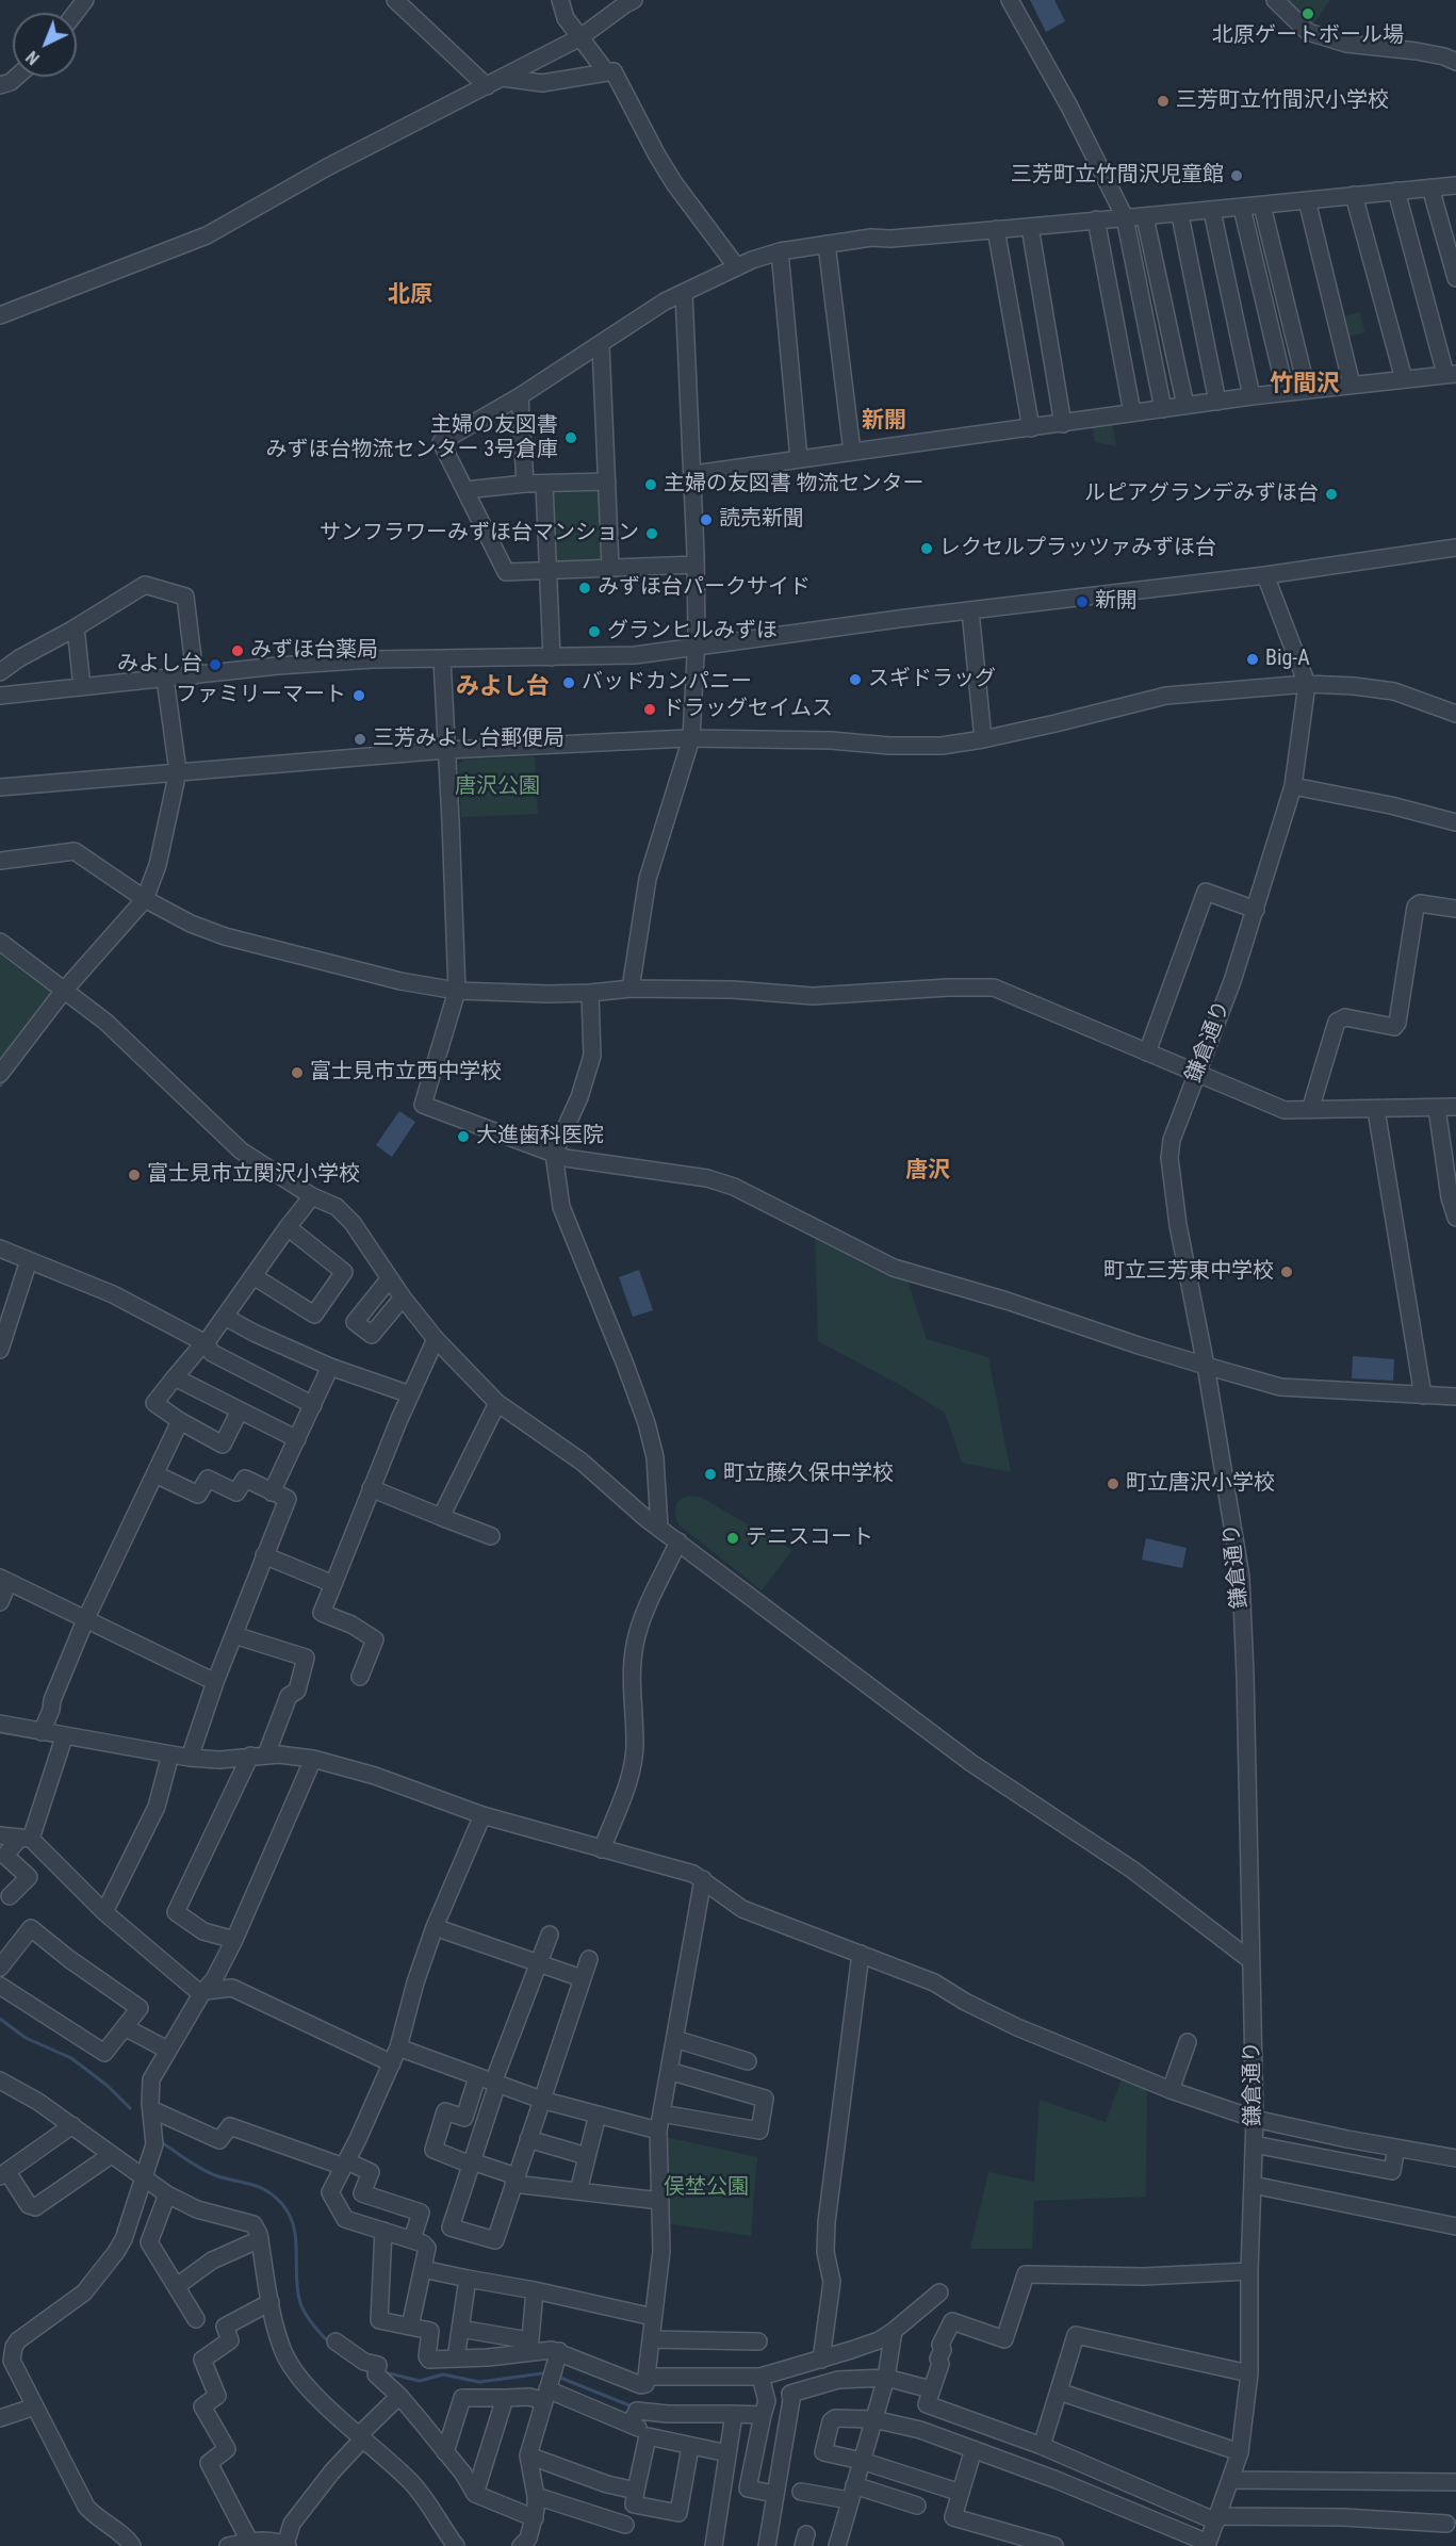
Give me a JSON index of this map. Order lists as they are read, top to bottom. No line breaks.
{"streets":{"street":["鎌倉通り"]},"districts":["北原","竹間沢","新開","みよし台","唐沢"],"parks":["唐沢公園","俣埜公園"],"places":["北原ゲートボール場","三芳町立竹間沢小学校","三芳町立竹間沢児童館","主婦の友図書 みずほ台物流センター 3号倉庫","主婦の友図書 物流センター","ルピアグランデみずほ台","読売新聞","サンフラワーみずほ台マンション","レクセルプラッツァみずほ台","みずほ台パークサイド","新開","グランヒルみずほ","みずほ台薬局","Big-A","みよし台","スギドラッグ","バッドカンパニー","ファミリーマート","ドラッグセイムス","三芳みよし台郵便局","富士見市立西中学校","大進歯科医院","富士見市立関沢小学校","町立三芳東中学校","町立藤久保中学校","町立唐沢小学校","テニスコート"],"north":"bottom left"}
